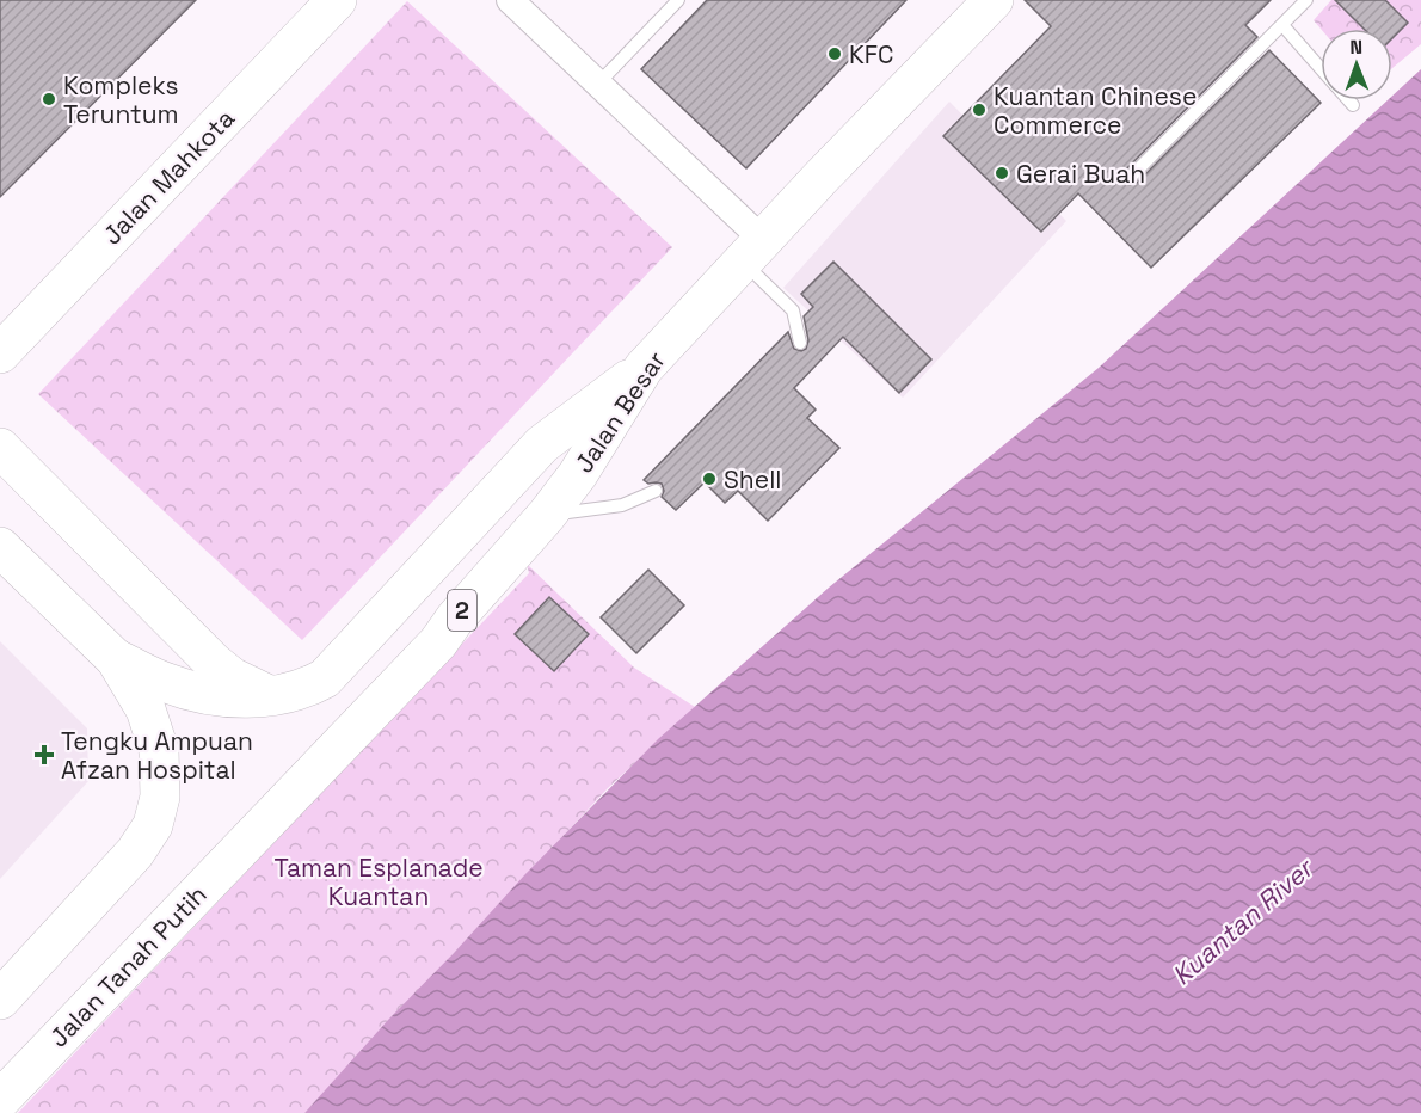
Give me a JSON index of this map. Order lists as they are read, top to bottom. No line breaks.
{"streets":{"highway":["Jalan Mahkota","Jalan Besar","2","Jalan Tanah Putih"]},"crossings":[["Jalan Besar","Jalan Tanah Putih"]],"water":["Kuantan River"],"parks":["Taman Esplanade Kuantan"],"places":{"other":["KFC","Kompleks Teruntum","Kuantan Chinese Commerce","Gerai Buah","Shell"],"health":["Tengku Ampuan Afzan Hospital"]},"north":"top"}
